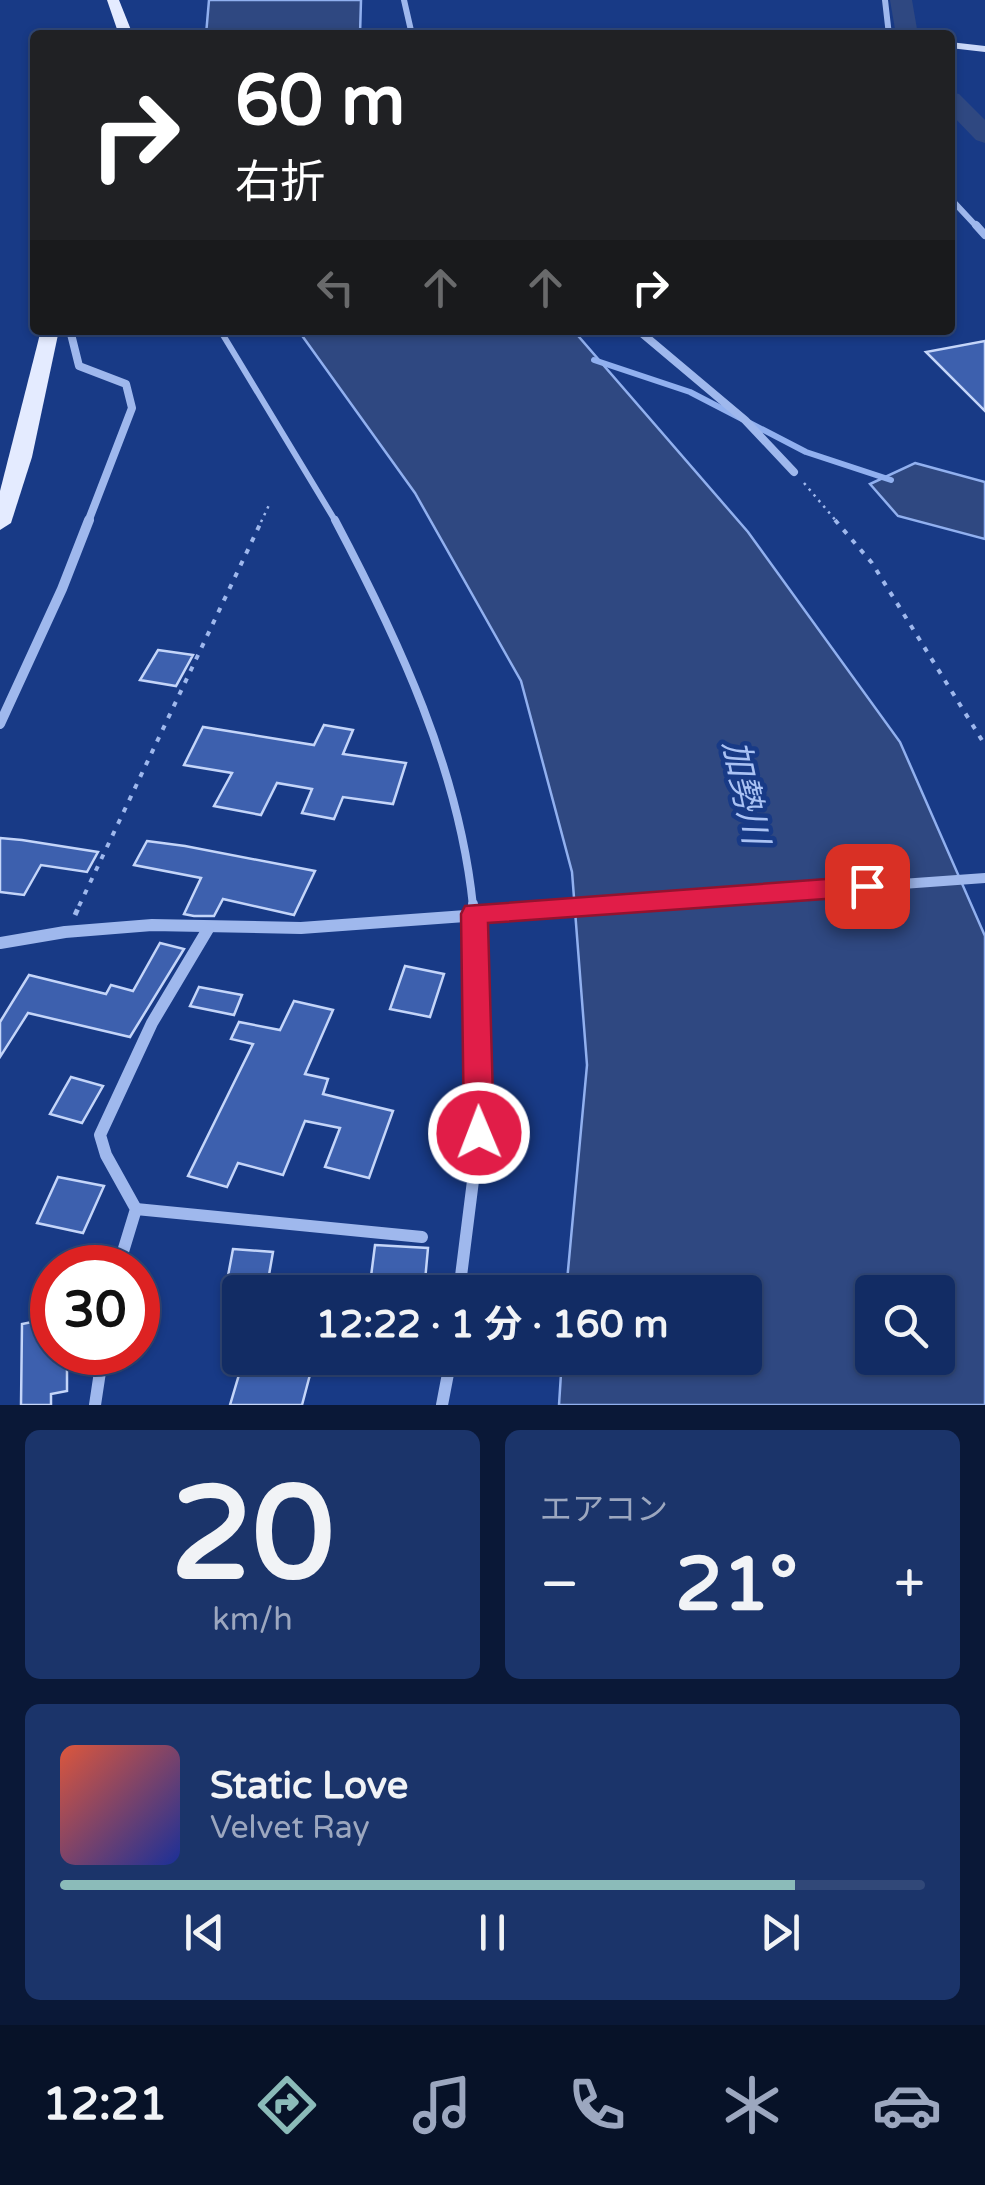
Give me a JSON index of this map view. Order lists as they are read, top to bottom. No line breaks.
{"water":["加勢川"],"page":{"turn":["60 m","右折"],"limit":"30","trip":"12:22 · 1 分 · 160 m","tile":[["20","km/h"],"エアコン"],"heat":["−","21°","+"],"song":["Static Love","Velvet Ray"],"tabs":"12:21"}}
